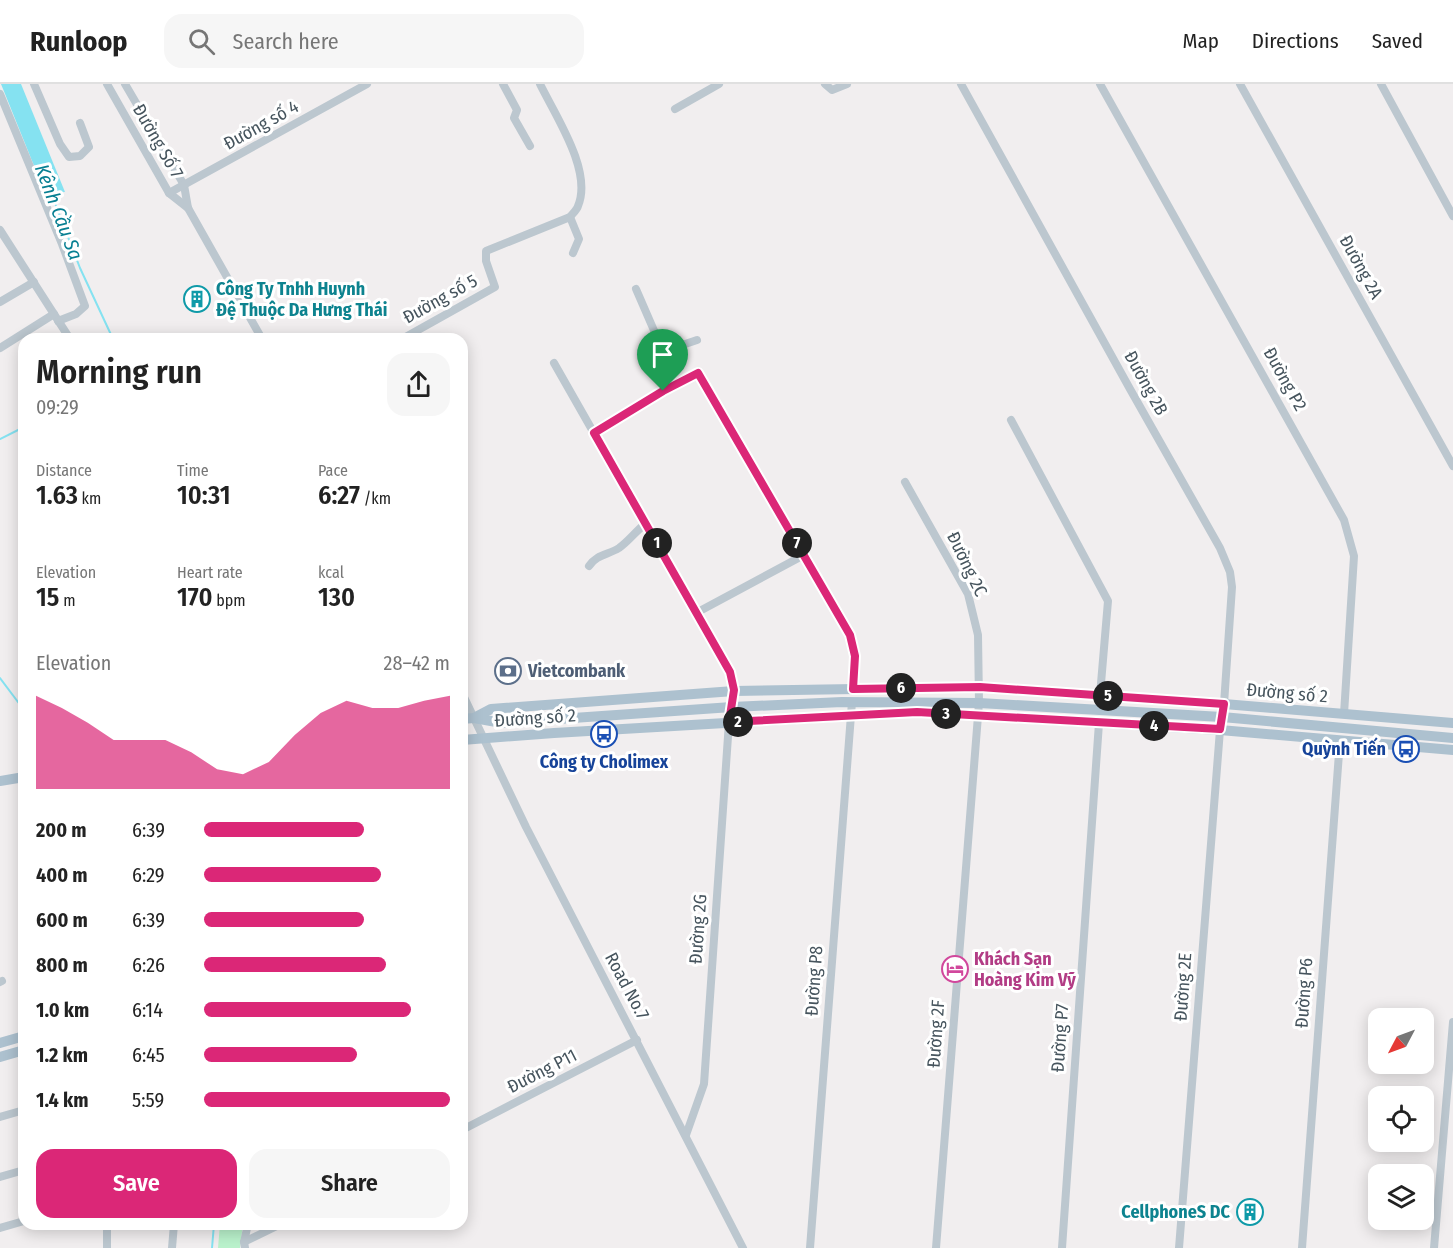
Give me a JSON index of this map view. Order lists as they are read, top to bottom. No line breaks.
{"streets":{"main road":["Đường số 2"],"street":["Đường số 4","Đường Số 7","Đường 2A","Đường số 5","Đường P2","Đường 2B","Đường 2C","Đường 2G","Đường P8","Road No.7","Đường 2E","Đường P6","Đường 2F","Đường P7","Đường P11"]},"crossings":[["Đường số 4","Đường Số 7"],["Đường P2","Đường số 2"],["Đường 2B","Đường số 2"],["Đường 2B","Đường 2E"],["Đường 2C","Đường số 2"],["Đường 2C","Đường 2F"],["Đường số 2","Đường 2G"],["Đường số 2","Đường P8"],["Đường số 2","Road No.7"],["Đường số 2","Đường 2E"],["Đường số 2","Đường P6"],["Đường số 2","Đường 2F"],["Đường số 2","Đường P7"],["Đường 2G","Road No.7"],["Road No.7","Đường P11"]],"water":["Kênh Cầu Sa"],"places":{"building":["Công Ty Tnhh Huynh Đệ Thuộc Da Hưng Thái","CellphoneS DC"],"bank":["Vietcombank"],"bus stop":["Công ty Cholimex","Quỳnh Tiến"],"hotel":["Khách Sạn Hoàng Kim Vỹ"]},"north":"bottom left","page":{"header":"Runloop","search":"Search here","nav":["Map","Directions","Saved"],"heading":["Morning run","09:29"],"stats":[["Distance","1.63 km"],["Time","10:31"],["Pace","6:27 /km"],["Elevation","15 m"],["Heart rate","170 bpm"],["kcal","130"]],"pins":["1","7","6","5","3","2","4"],"chart":["Elevation","28–42 m"],"list":[{"name":"200 m","note":"6:39"},{"name":"400 m","note":"6:29"},{"name":"600 m","note":"6:39"},{"name":"800 m","note":"6:26"},{"name":"1.0 km","note":"6:14"},{"name":"1.2 km","note":"6:45"},{"name":"1.4 km","note":"5:59"}],"buttons":["Save","Share"]}}
